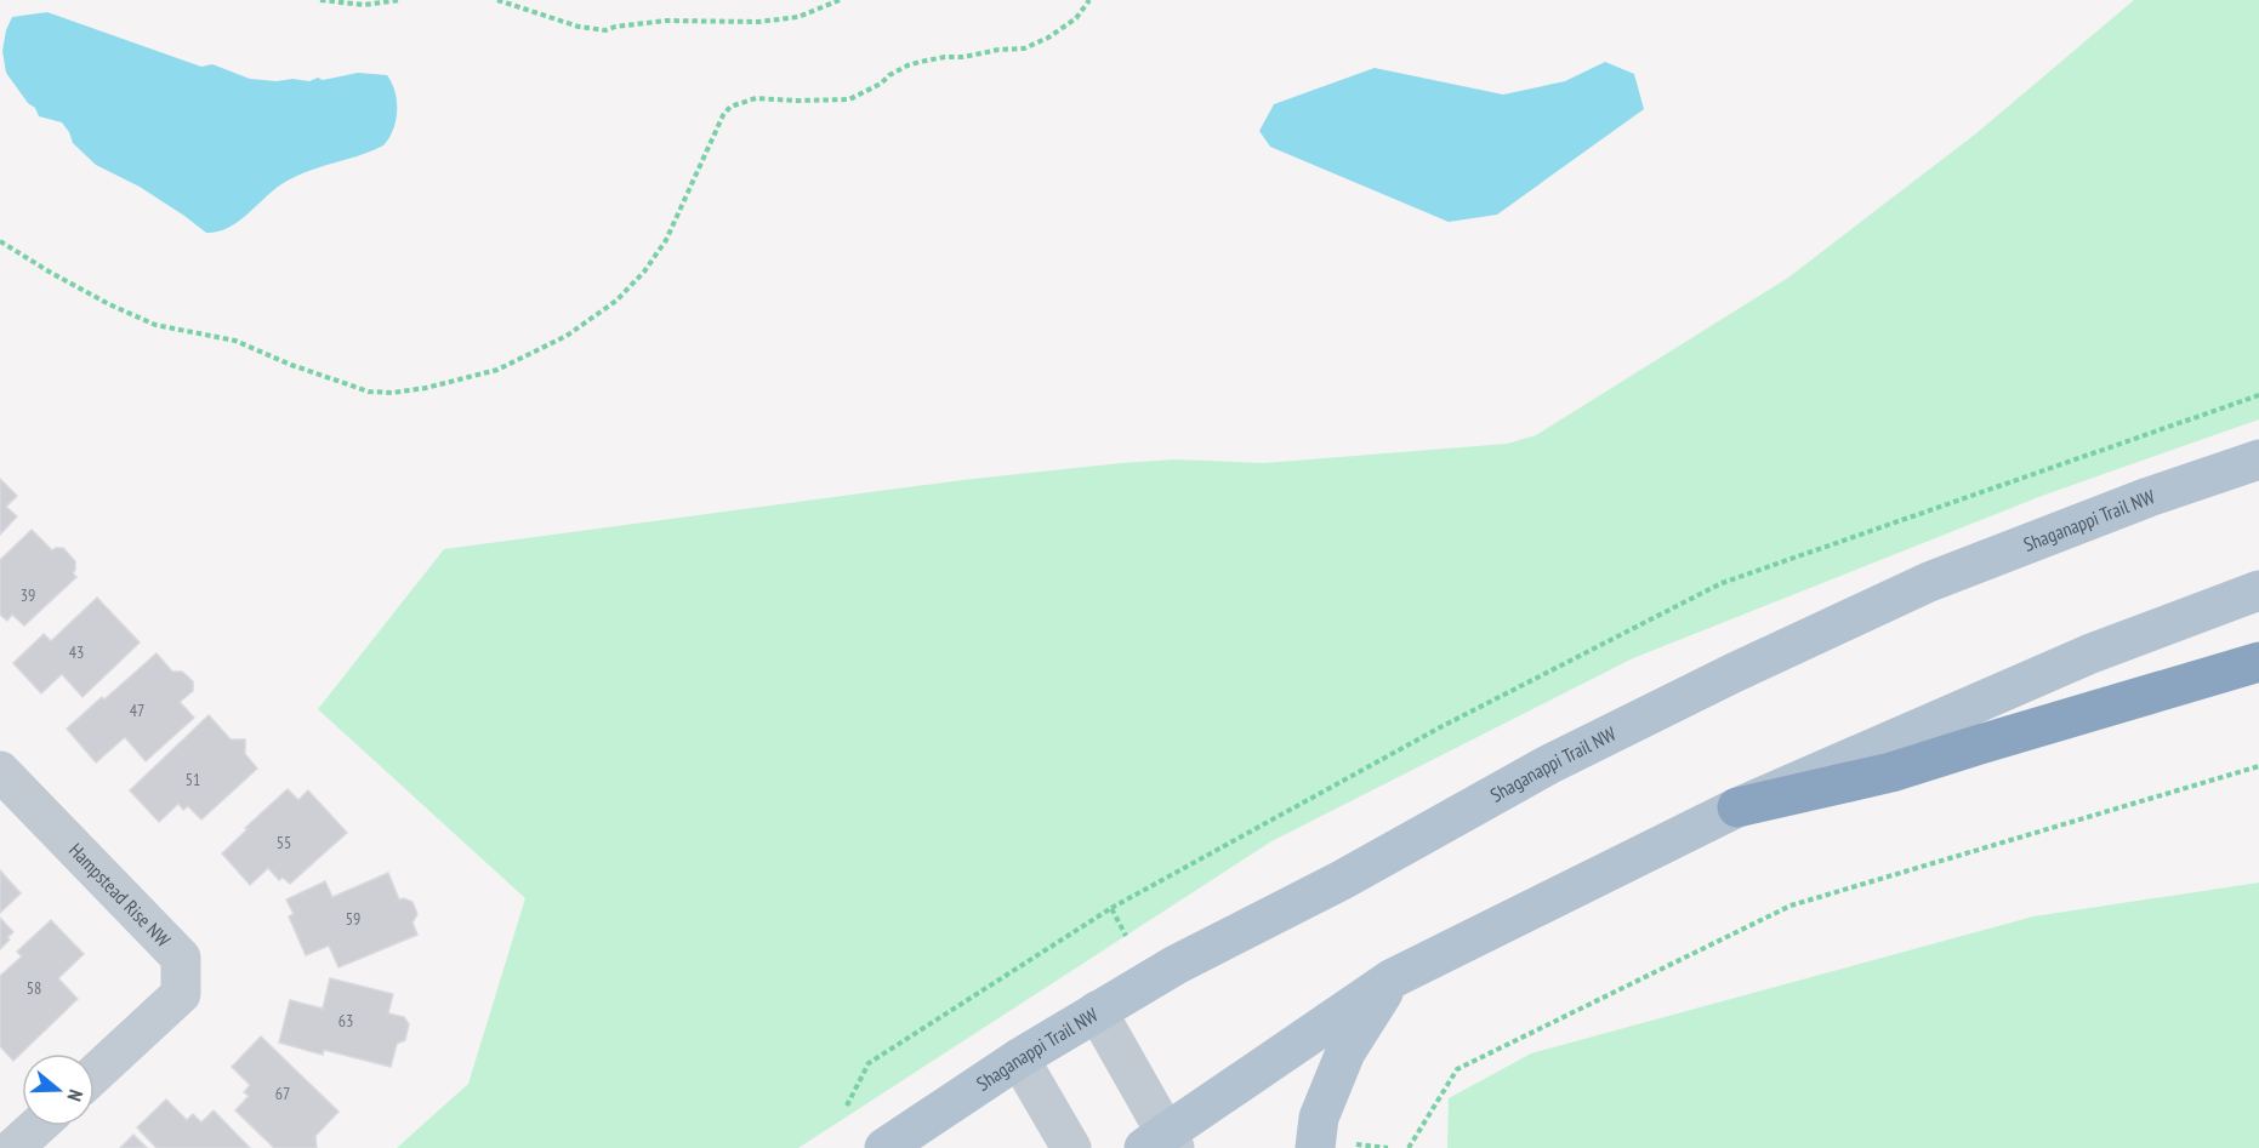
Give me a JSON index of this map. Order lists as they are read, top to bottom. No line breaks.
{"streets":{"main road":["Shaganappi Trail NW"],"street":["Hampstead Rise NW"]},"house_numbers":["39","43","47","51","55","59","58","63","67"],"north":"right"}
